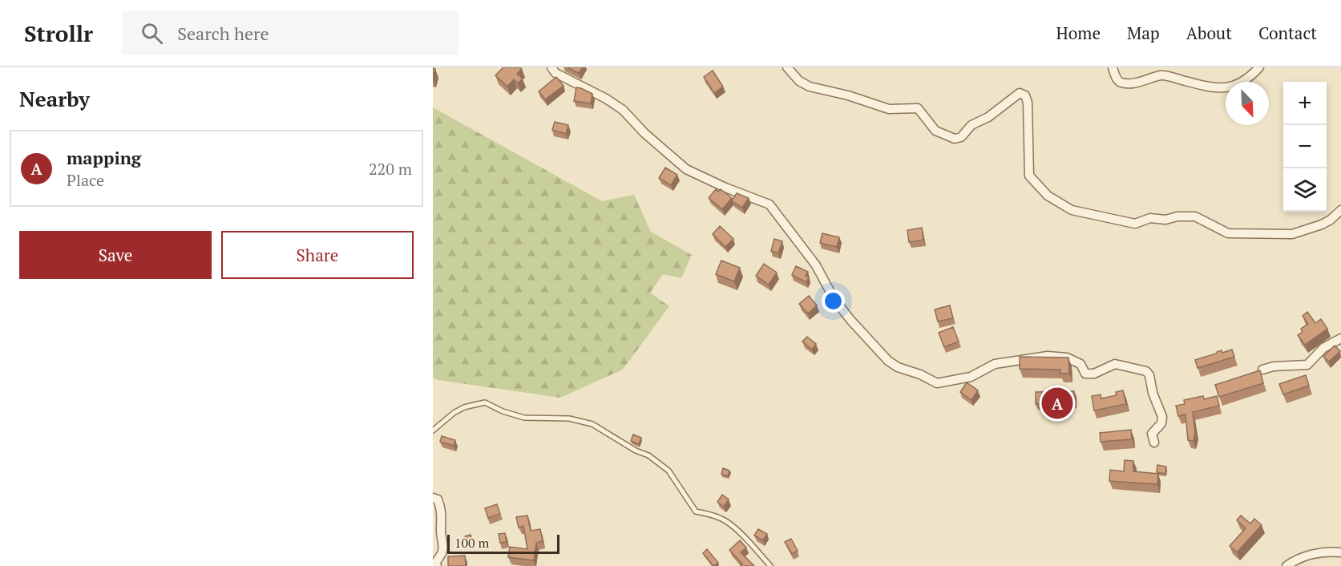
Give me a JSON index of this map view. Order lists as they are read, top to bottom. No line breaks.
{"scale_bar":"100 m","north":"bottom right","page":{"header":"Strollr","search":"Search here","nav":["Home","Map","About","Contact"],"heading":"Nearby","map_buttons":["+","−"],"list":[{"mark":"A","name":"mapping","note":"Place","value":"220 m"}],"buttons":["Save","Share"],"pins":"A","scale":"100 m"}}
